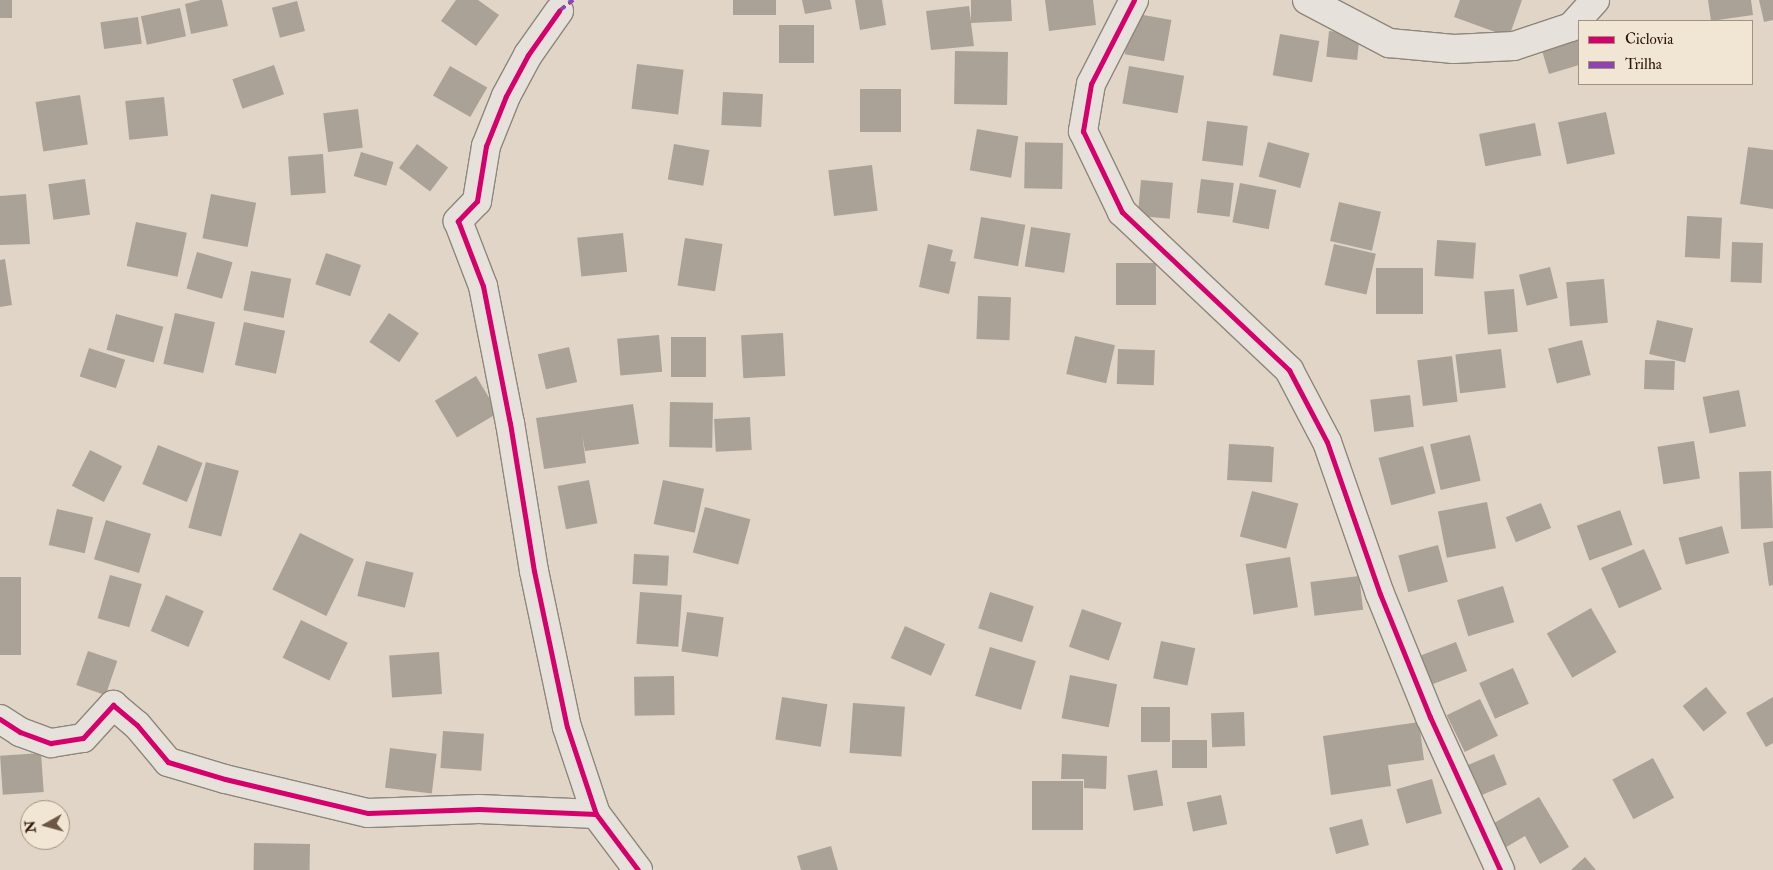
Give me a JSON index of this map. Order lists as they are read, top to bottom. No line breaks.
{"legend":["Ciclovia","Trilha"],"north":"left"}
